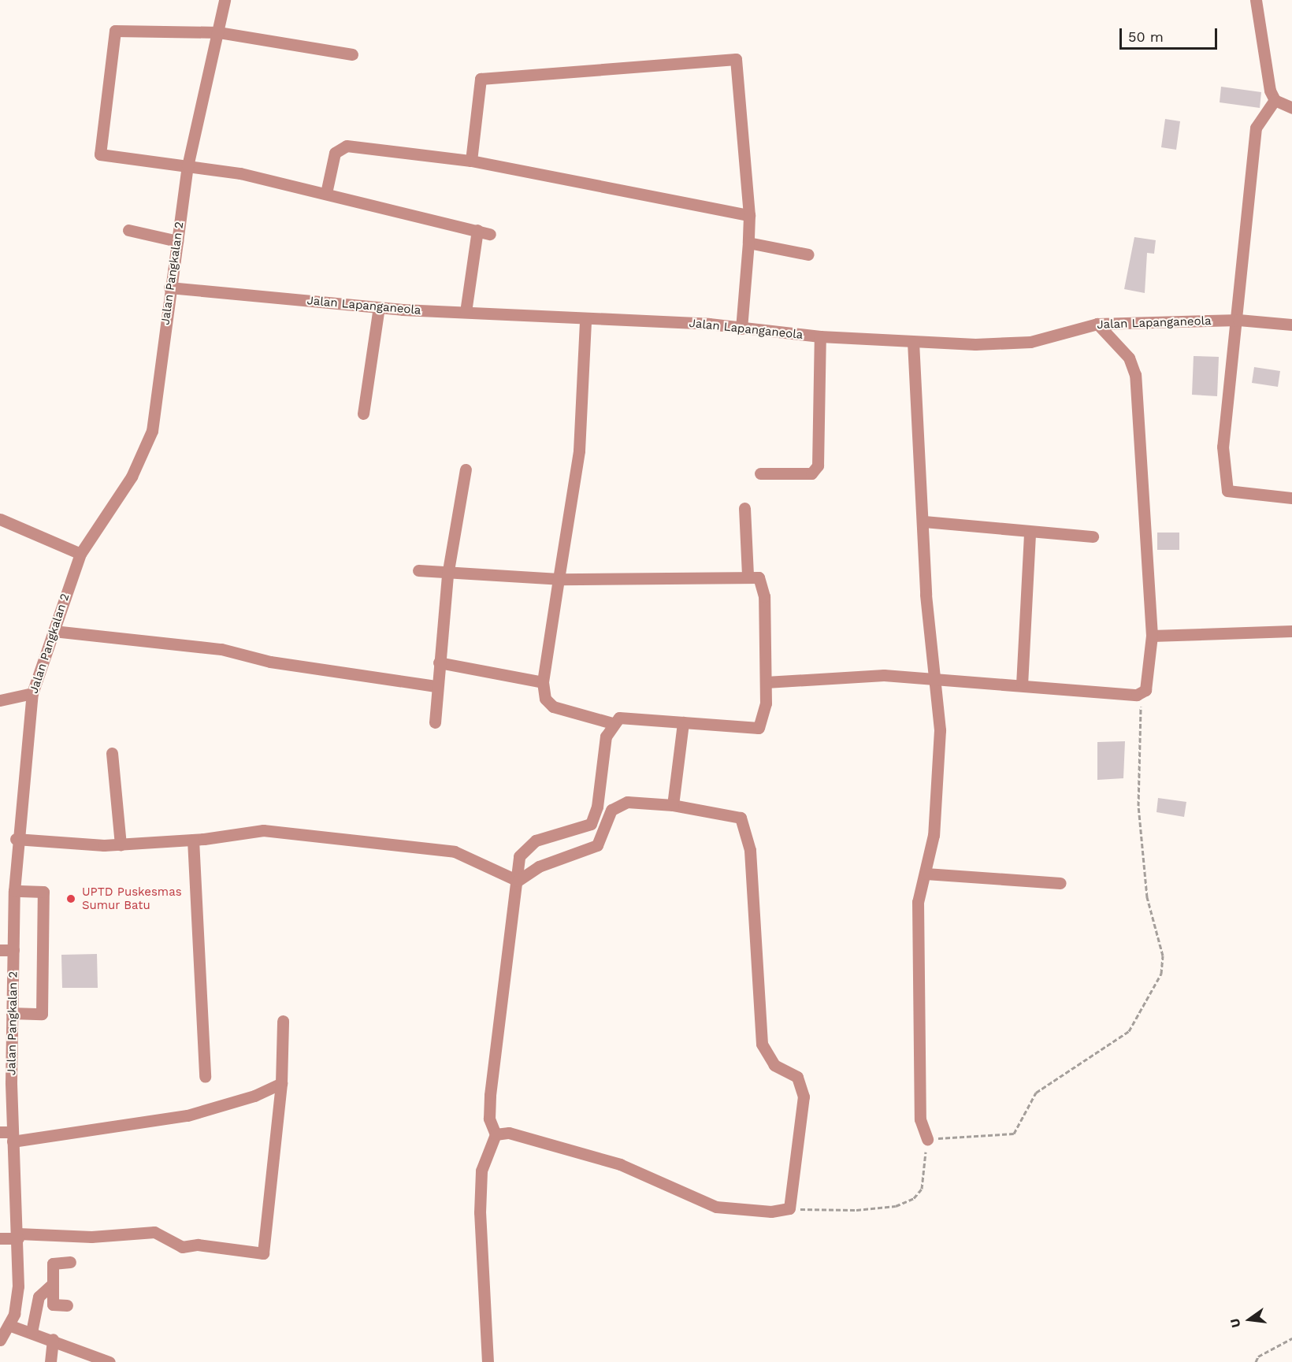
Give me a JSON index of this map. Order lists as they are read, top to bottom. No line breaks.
{"streets":{"street":["Jalan Pangkalan 2","Jalan Lapanganeola"]},"crossings":[["Jalan Pangkalan 2","Jalan Lapanganeola"]],"places":["UPTD Puskesmas Sumur Batu"],"scale_bar":"50 m","north":"left"}
